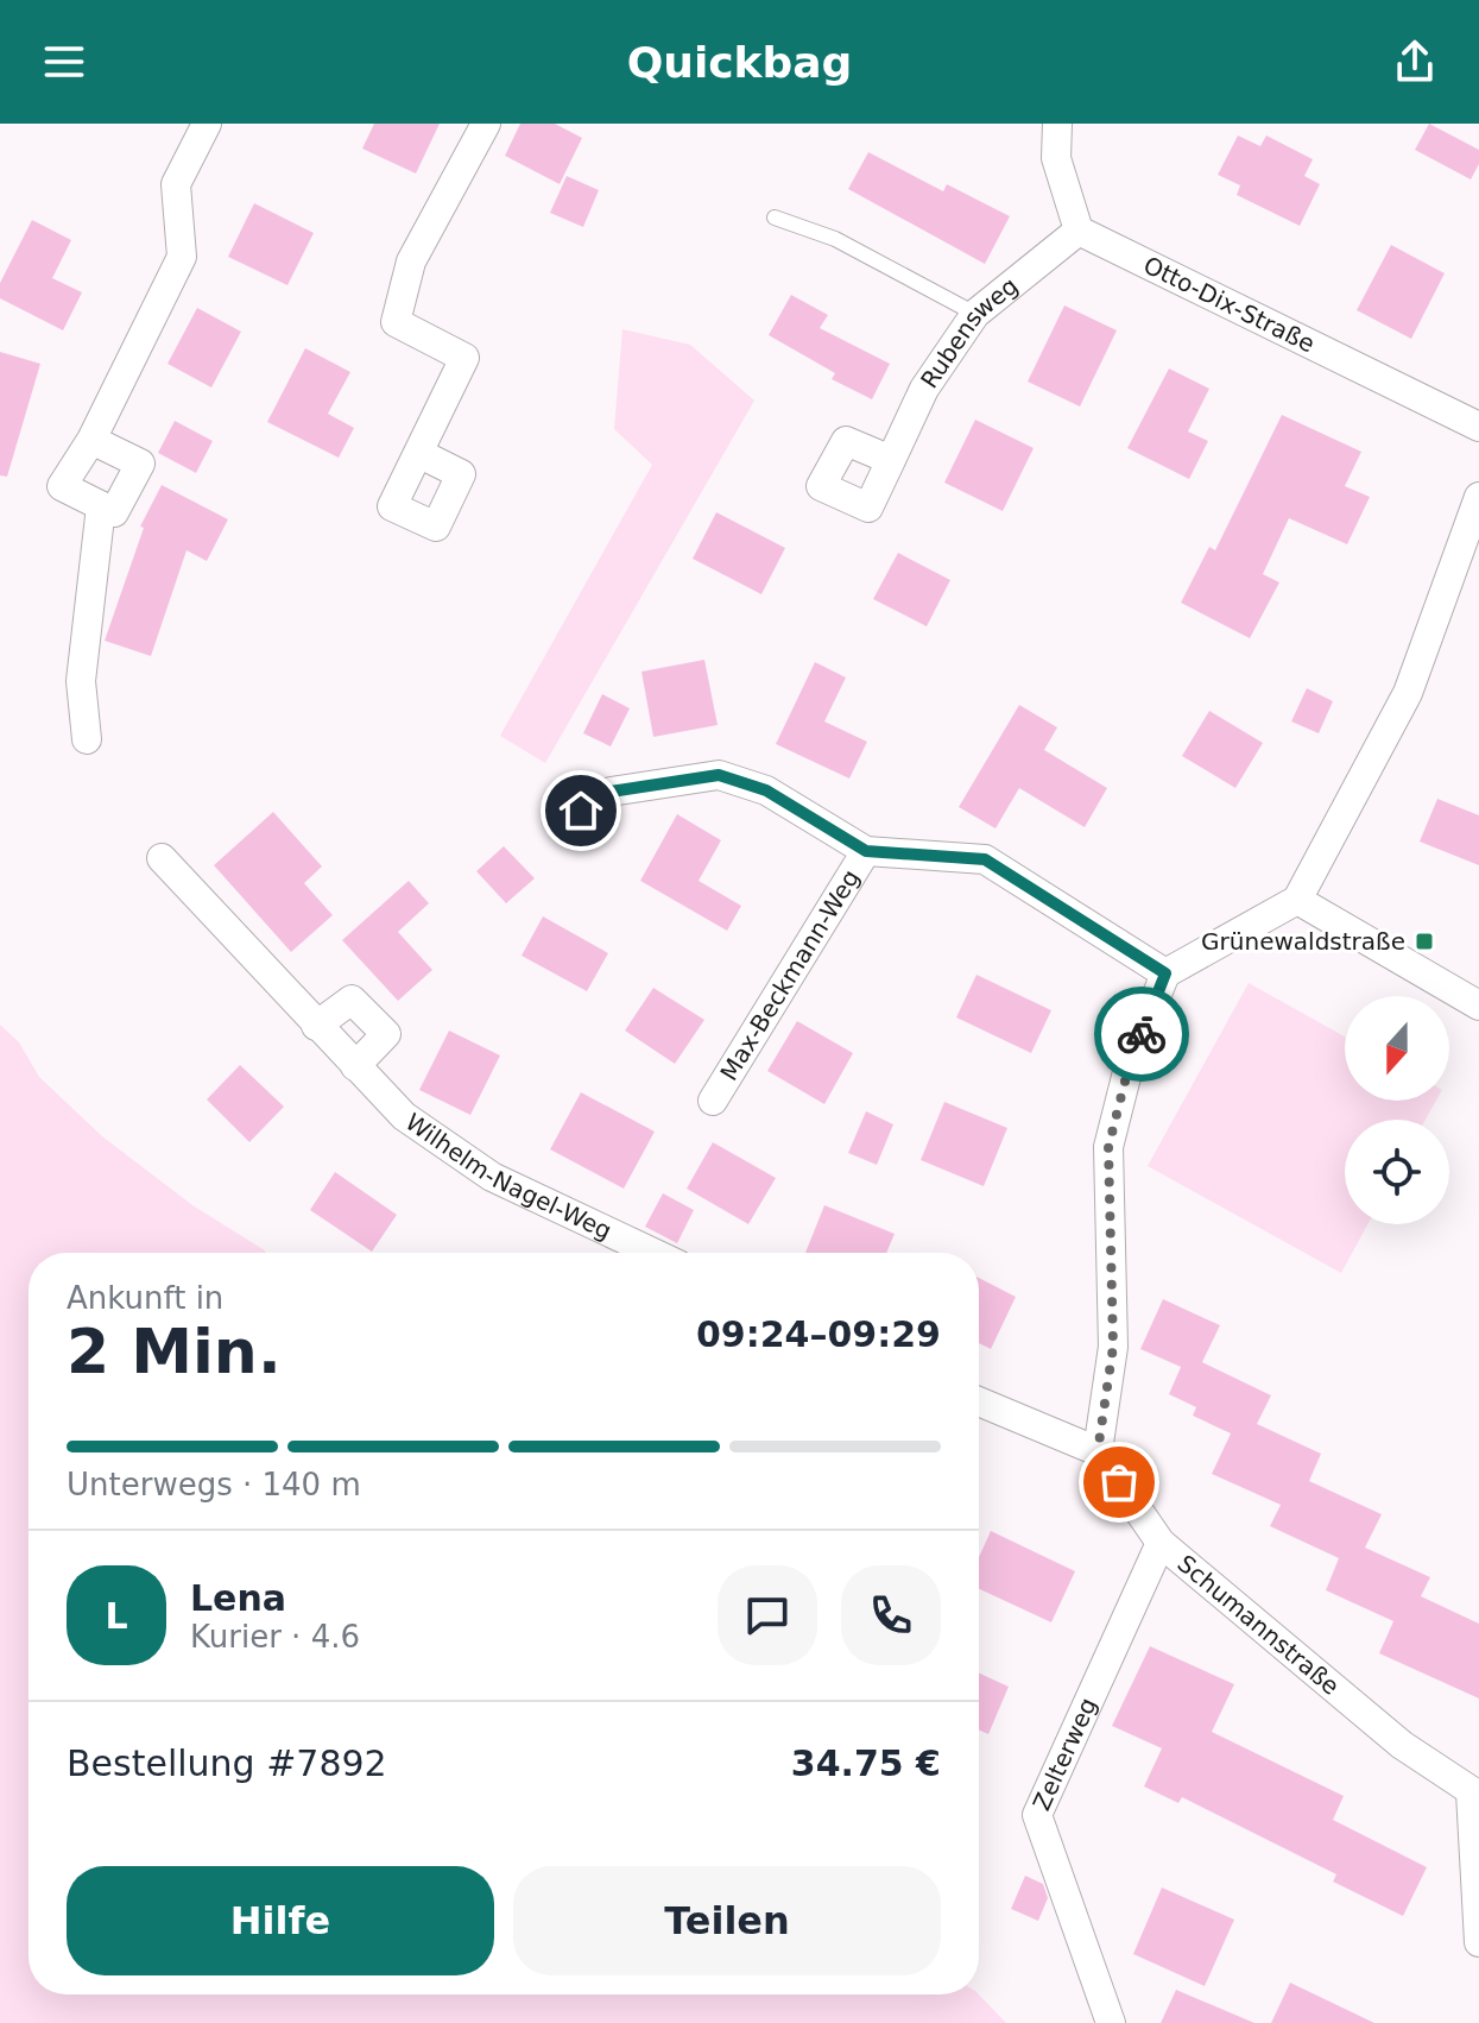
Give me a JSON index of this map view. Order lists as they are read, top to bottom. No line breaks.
{"streets":{"street":["Otto-Dix-Straße","Rubensweg","Max-Beckmann-Weg","Wilhelm-Nagel-Weg","Schumannstraße","Zelterweg"]},"crossings":[["Otto-Dix-Straße","Rubensweg"],["Schumannstraße","Zelterweg"]],"places":{"transit":["Grünewaldstraße"]},"north":"bottom","page":{"header":"Quickbag","heading":["2 Min.","Ankunft in","09:24–09:29"],"panel":["Lena","Kurier · 4.6","Bestellung #7892","34.75 €"],"bar":"Unterwegs · 140 m","round":"L","buttons":["Hilfe","Teilen"]}}
